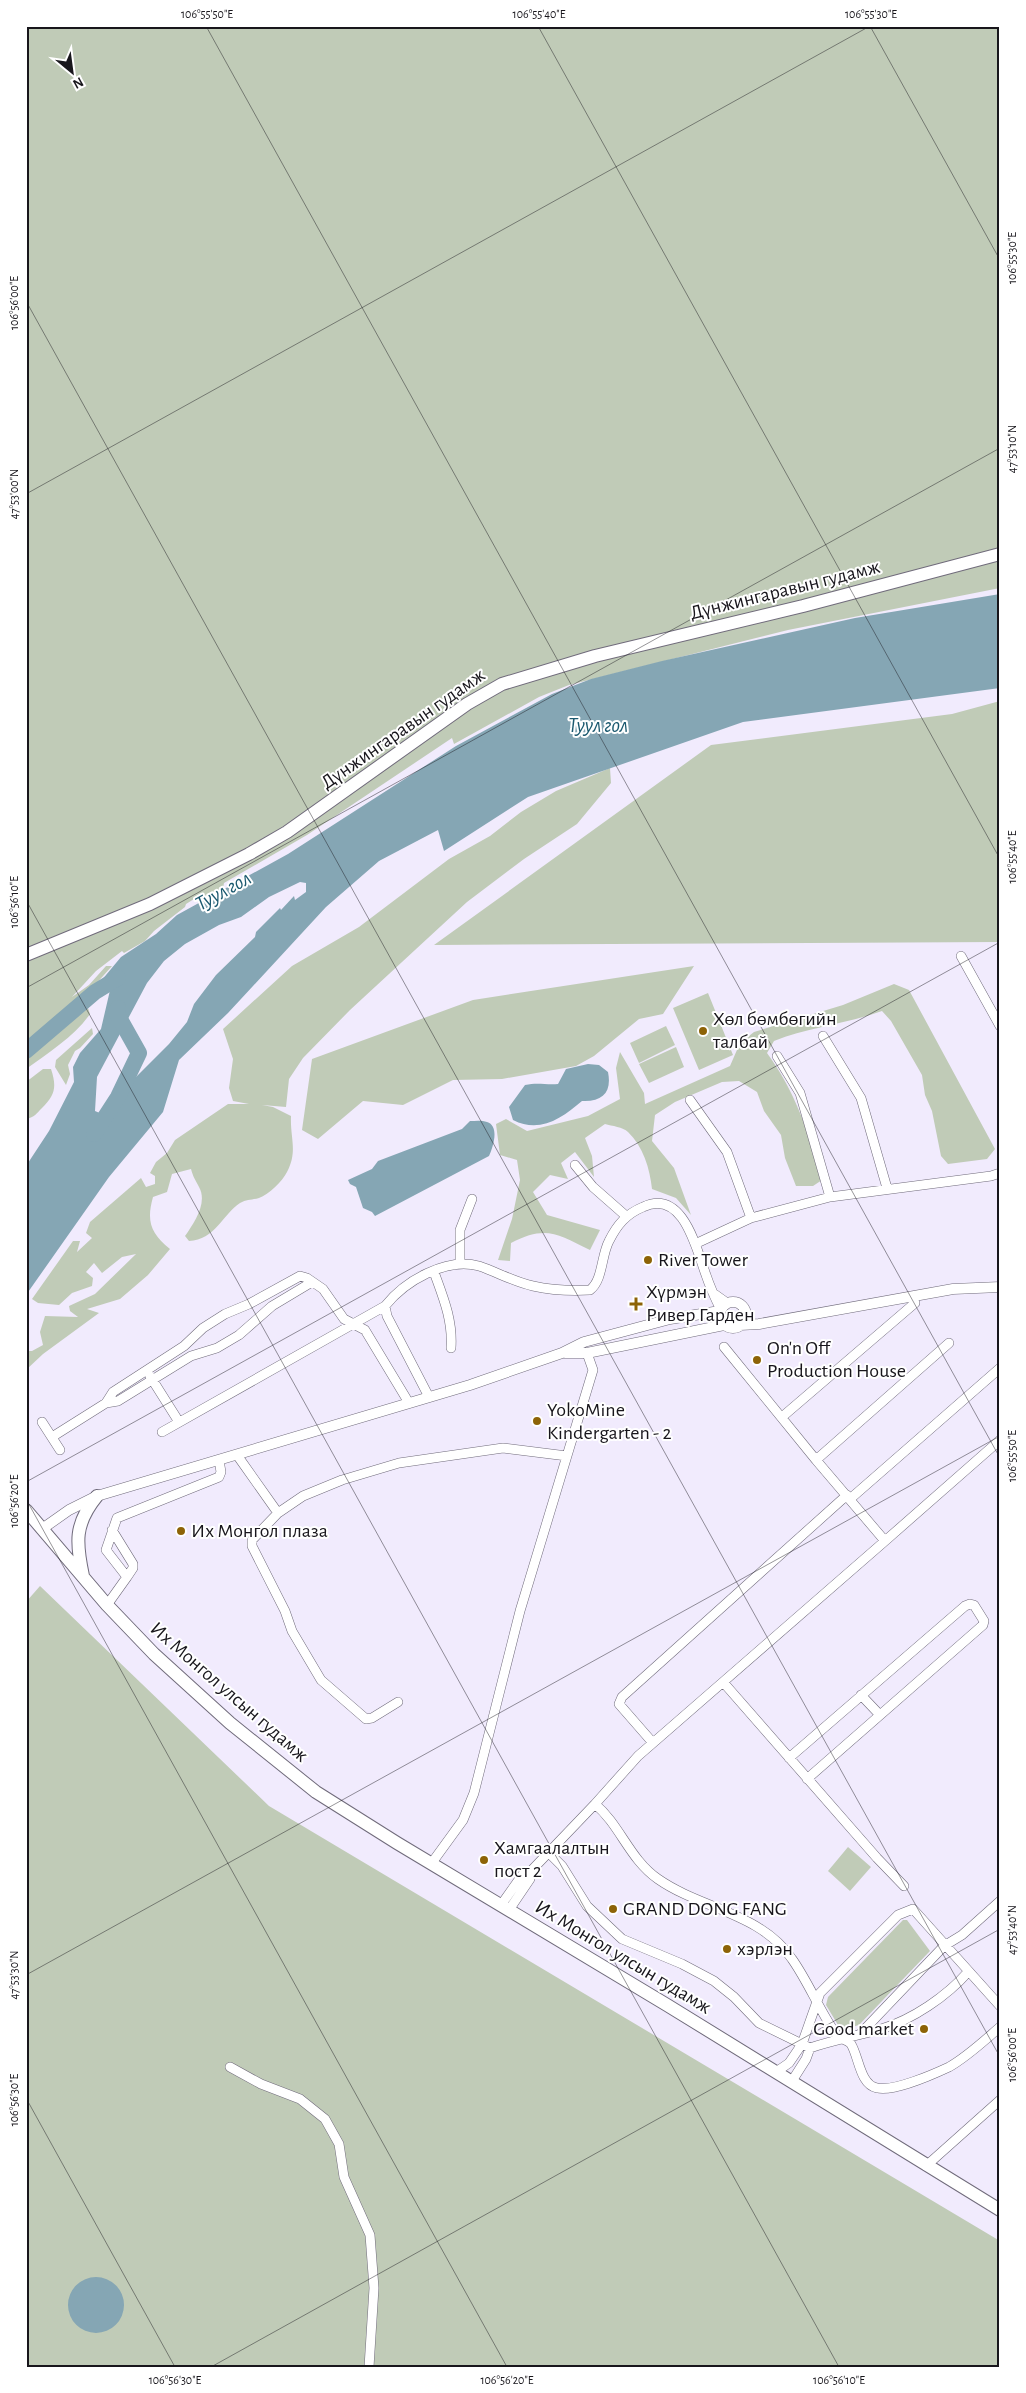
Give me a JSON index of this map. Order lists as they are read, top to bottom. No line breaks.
{"streets":{"main road":["Дүнжингаравын гудамж","Их Монгол улсын гудамж"]},"water":["Туул гол"],"places":{"other":["Хөл бөмбөгийн талбай","River Tower","On'n Off Production House","YokoMine Kindergarten - 2","Их Монгол плаза","Хамгаалалтын пост 2","GRAND DONG FANG","хэрлэн","Good market"],"health":["Хүрмэн Ривер Гарден"]},"north":"bottom right","coordinates":["106°55'50\"E","106°55'40\"E","106°55'30\"E","106°56'00\"E","47°53'10\"N","47°53'00\"N","106°56'10\"E","106°56'20\"E","47°53'40\"N","47°53'30\"N","106°56'30\"E"]}
